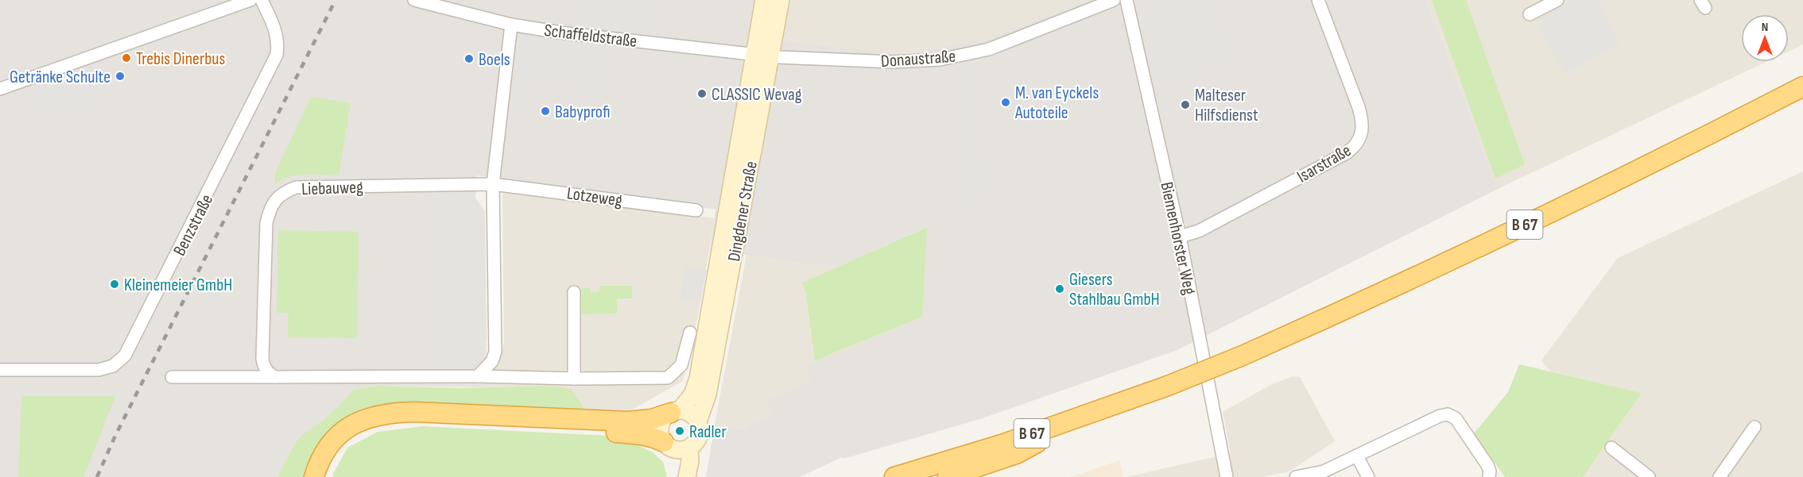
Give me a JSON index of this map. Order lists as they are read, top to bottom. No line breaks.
{"streets":{"highway":["B 67"],"main road":["Dingdener Straße"],"street":["Schaffeldstraße","Donaustraße","Isarstraße","Liebauweg","Lotzeweg","Benzstraße","Biemenhorster Weg"]},"crossings":[["Schaffeldstraße","Donaustraße"],["Schaffeldstraße","Dingdener Straße"],["Donaustraße","Dingdener Straße"],["Isarstraße","Biemenhorster Weg"],["Liebauweg","Lotzeweg"]],"places":["Trebis Dinerbus","Boels","Getränke Schulte","CLASSIC Wevag","M. van Eyckels Autoteile","Malteser Hilfsdienst","Babyprofi","Kleinemeier GmbH","Giesers Stahlbau GmbH","Radler"],"north":"top"}
